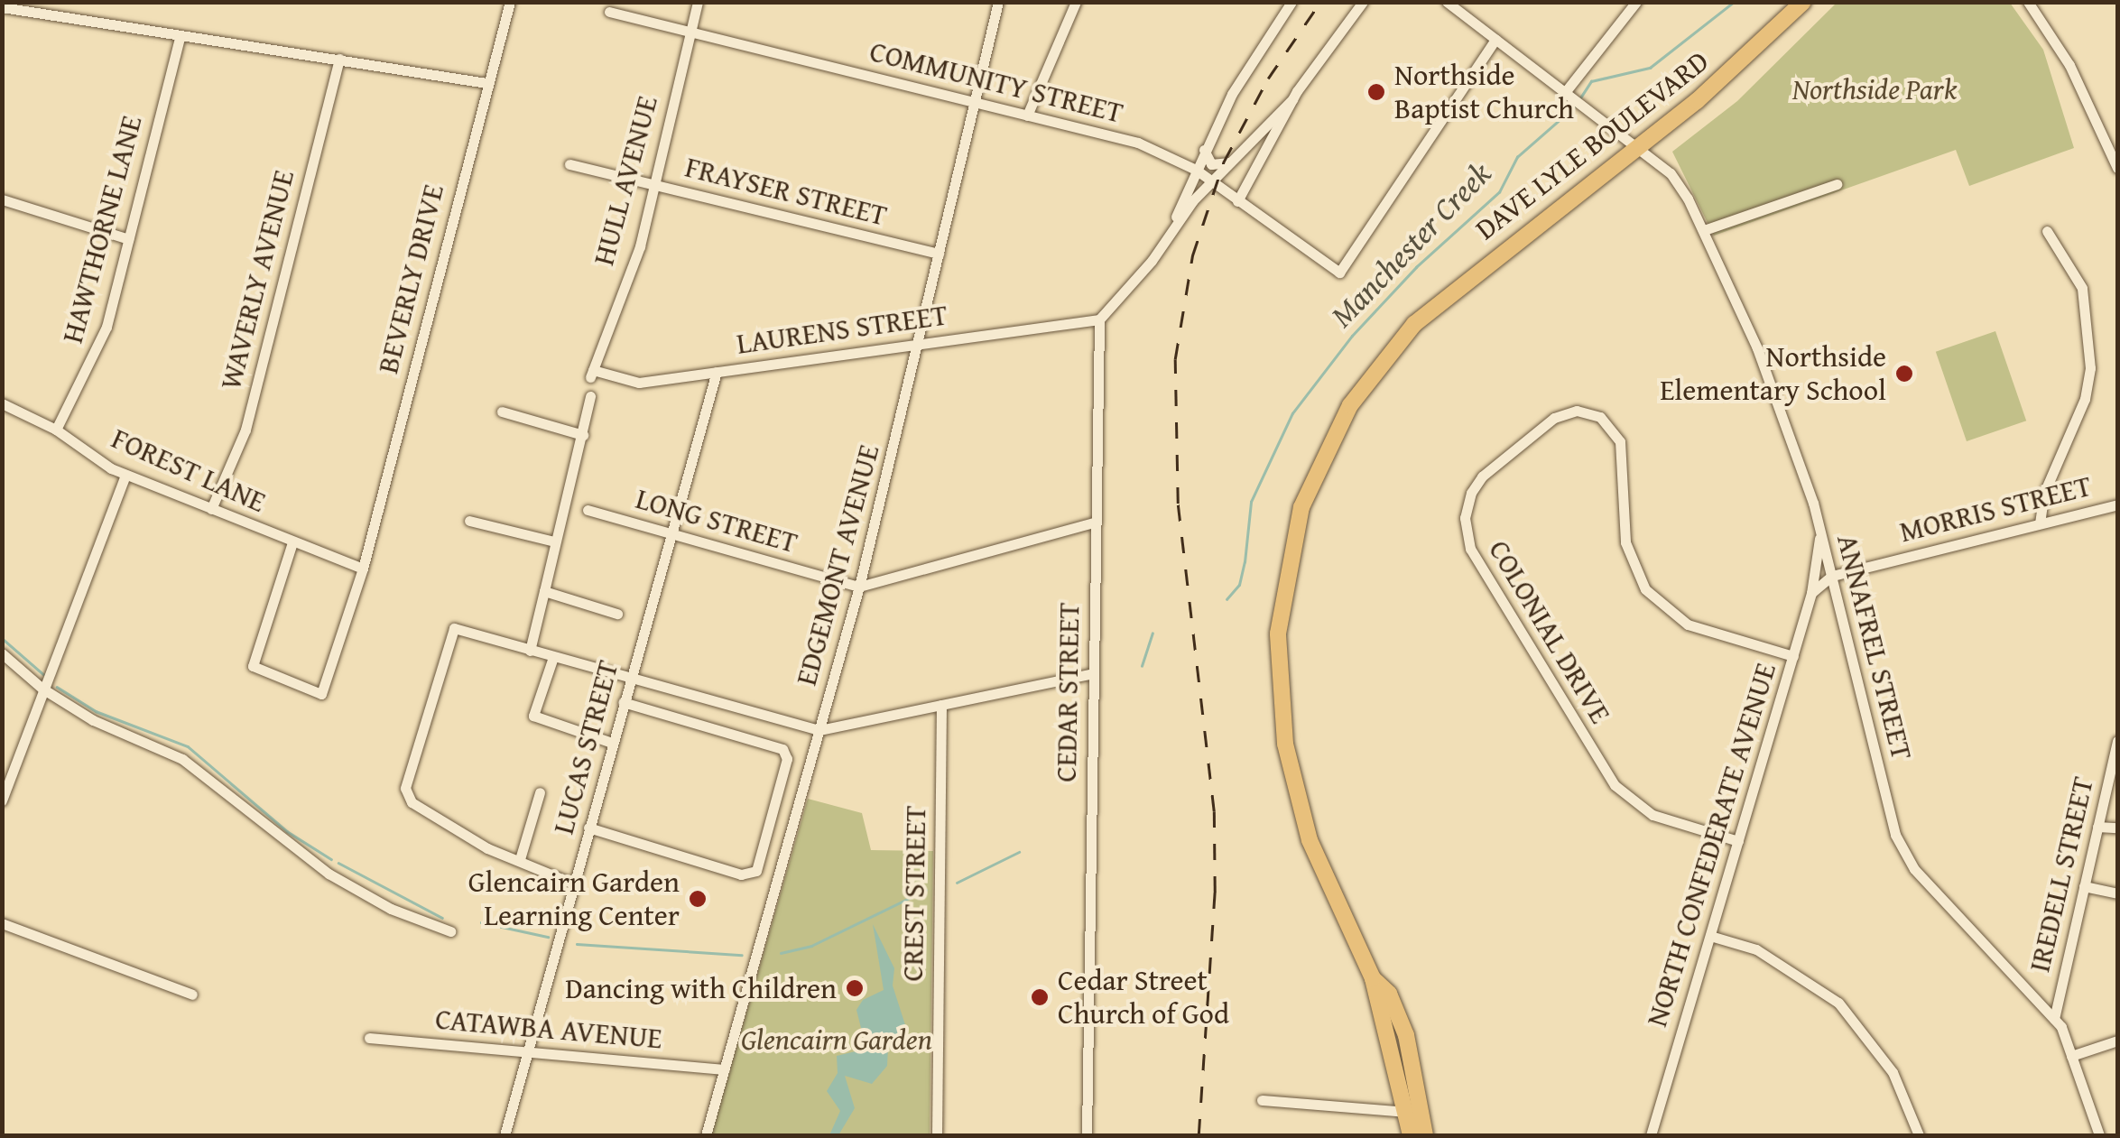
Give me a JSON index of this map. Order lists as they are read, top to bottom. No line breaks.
{"streets":{"main road":["DAVE LYLE BOULEVARD"],"street":["COMMUNITY STREET","HULL AVENUE","FRAYSER STREET","HAWTHORNE LANE","BEVERLY DRIVE","WAVERLY AVENUE","LAURENS STREET","FOREST LANE","MORRIS STREET","LONG STREET","EDGEMONT AVENUE","COLONIAL DRIVE","ANNAFREL STREET","CEDAR STREET","LUCAS STREET","NORTH CONFEDERATE AVENUE","IREDELL STREET","CREST STREET","CATAWBA AVENUE"]},"crossings":[["COMMUNITY STREET","HULL AVENUE"],["COMMUNITY STREET","EDGEMONT AVENUE"],["COMMUNITY STREET","ANNAFREL STREET"],["DAVE LYLE BOULEVARD","ANNAFREL STREET"],["HULL AVENUE","FRAYSER STREET"],["HULL AVENUE","LAURENS STREET"],["FRAYSER STREET","EDGEMONT AVENUE"],["HAWTHORNE LANE","FOREST LANE"],["BEVERLY DRIVE","FOREST LANE"],["WAVERLY AVENUE","FOREST LANE"],["LAURENS STREET","EDGEMONT AVENUE"],["LAURENS STREET","CEDAR STREET"],["LAURENS STREET","LUCAS STREET"],["MORRIS STREET","ANNAFREL STREET"],["LONG STREET","EDGEMONT AVENUE"],["LONG STREET","LUCAS STREET"],["EDGEMONT AVENUE","CATAWBA AVENUE"],["COLONIAL DRIVE","NORTH CONFEDERATE AVENUE"],["ANNAFREL STREET","NORTH CONFEDERATE AVENUE"],["ANNAFREL STREET","IREDELL STREET"],["LUCAS STREET","CATAWBA AVENUE"]],"water":["Manchester Creek"],"parks":["Northside Park","Glencairn Garden"],"places":["Northside Baptist Church","Northside Elementary School","Glencairn Garden Learning Center","Dancing with Children","Cedar Street Church of God"]}
